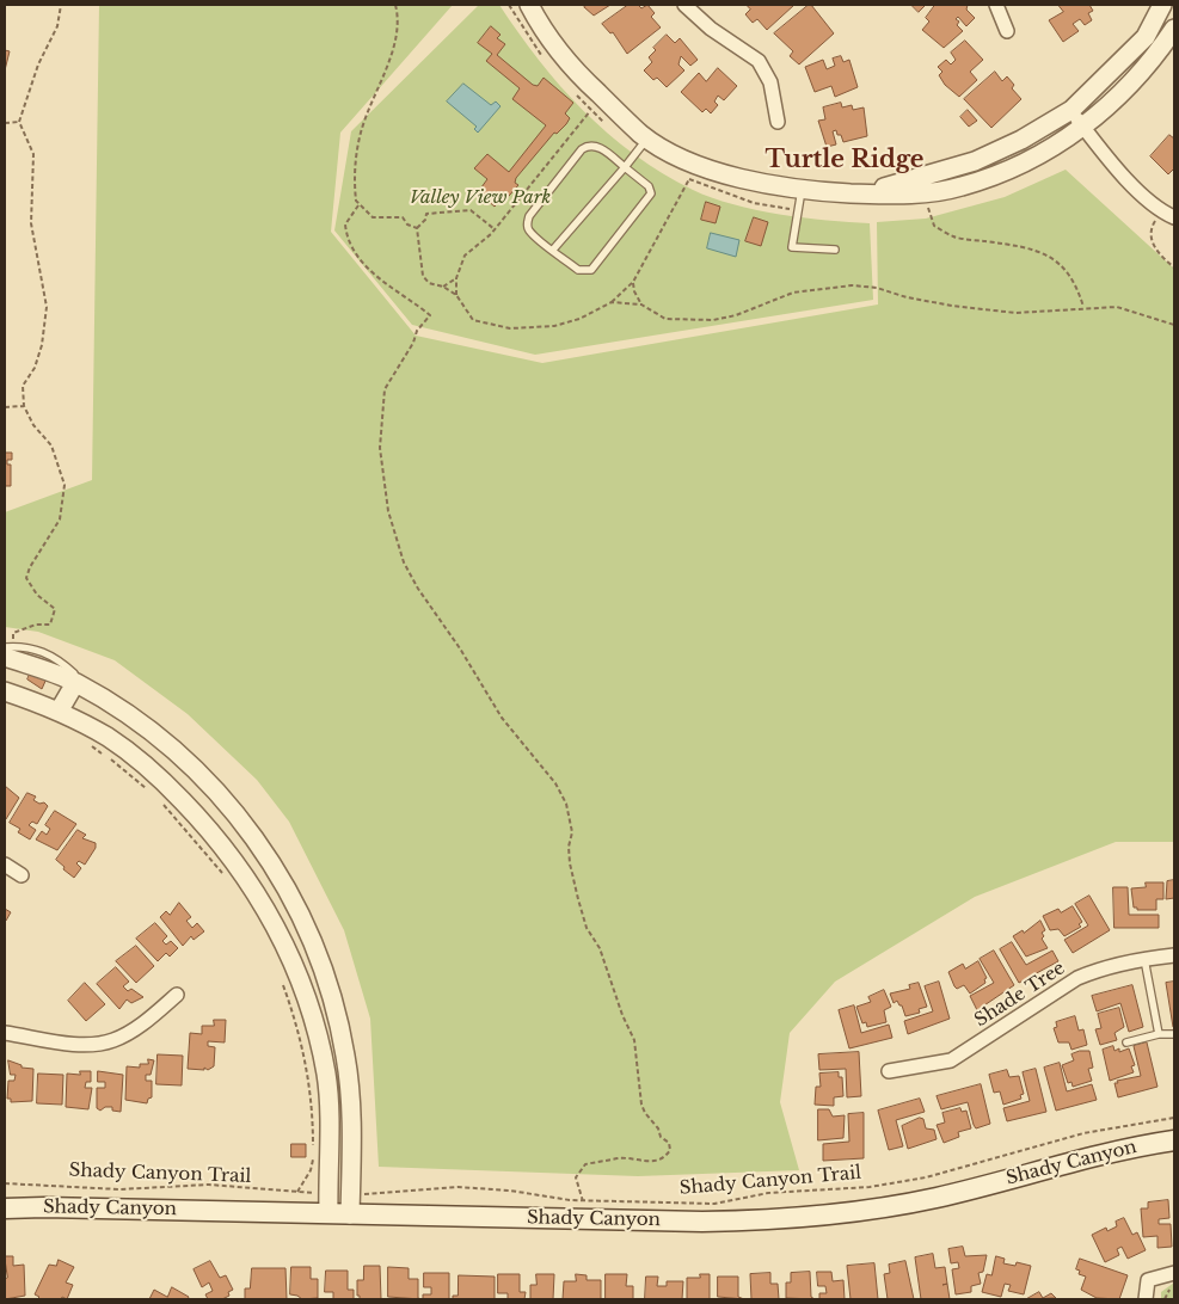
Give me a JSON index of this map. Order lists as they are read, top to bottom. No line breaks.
{"streets":{"main road":["Shady Canyon"],"street":["Shade Tree"],"path":["Shady Canyon Trail"]},"districts":["Turtle Ridge"],"parks":["Valley View Park"]}
